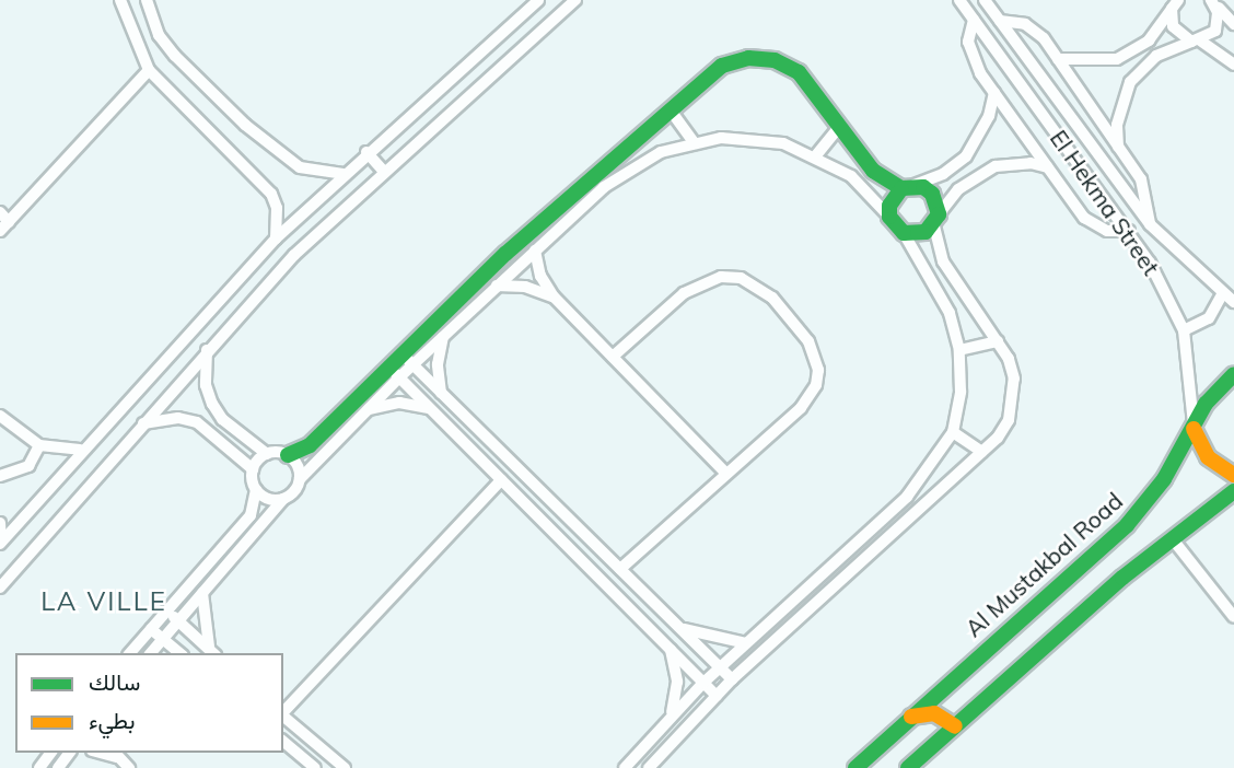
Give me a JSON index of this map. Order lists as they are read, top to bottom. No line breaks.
{"streets":{"main road":["Al Mustakbal Road"],"street":["El Hekma Street"]},"crossings":[["El Hekma Street","Al Mustakbal Road"]],"districts":["LA VILLE"],"legend":["سالك","بطيء"]}
